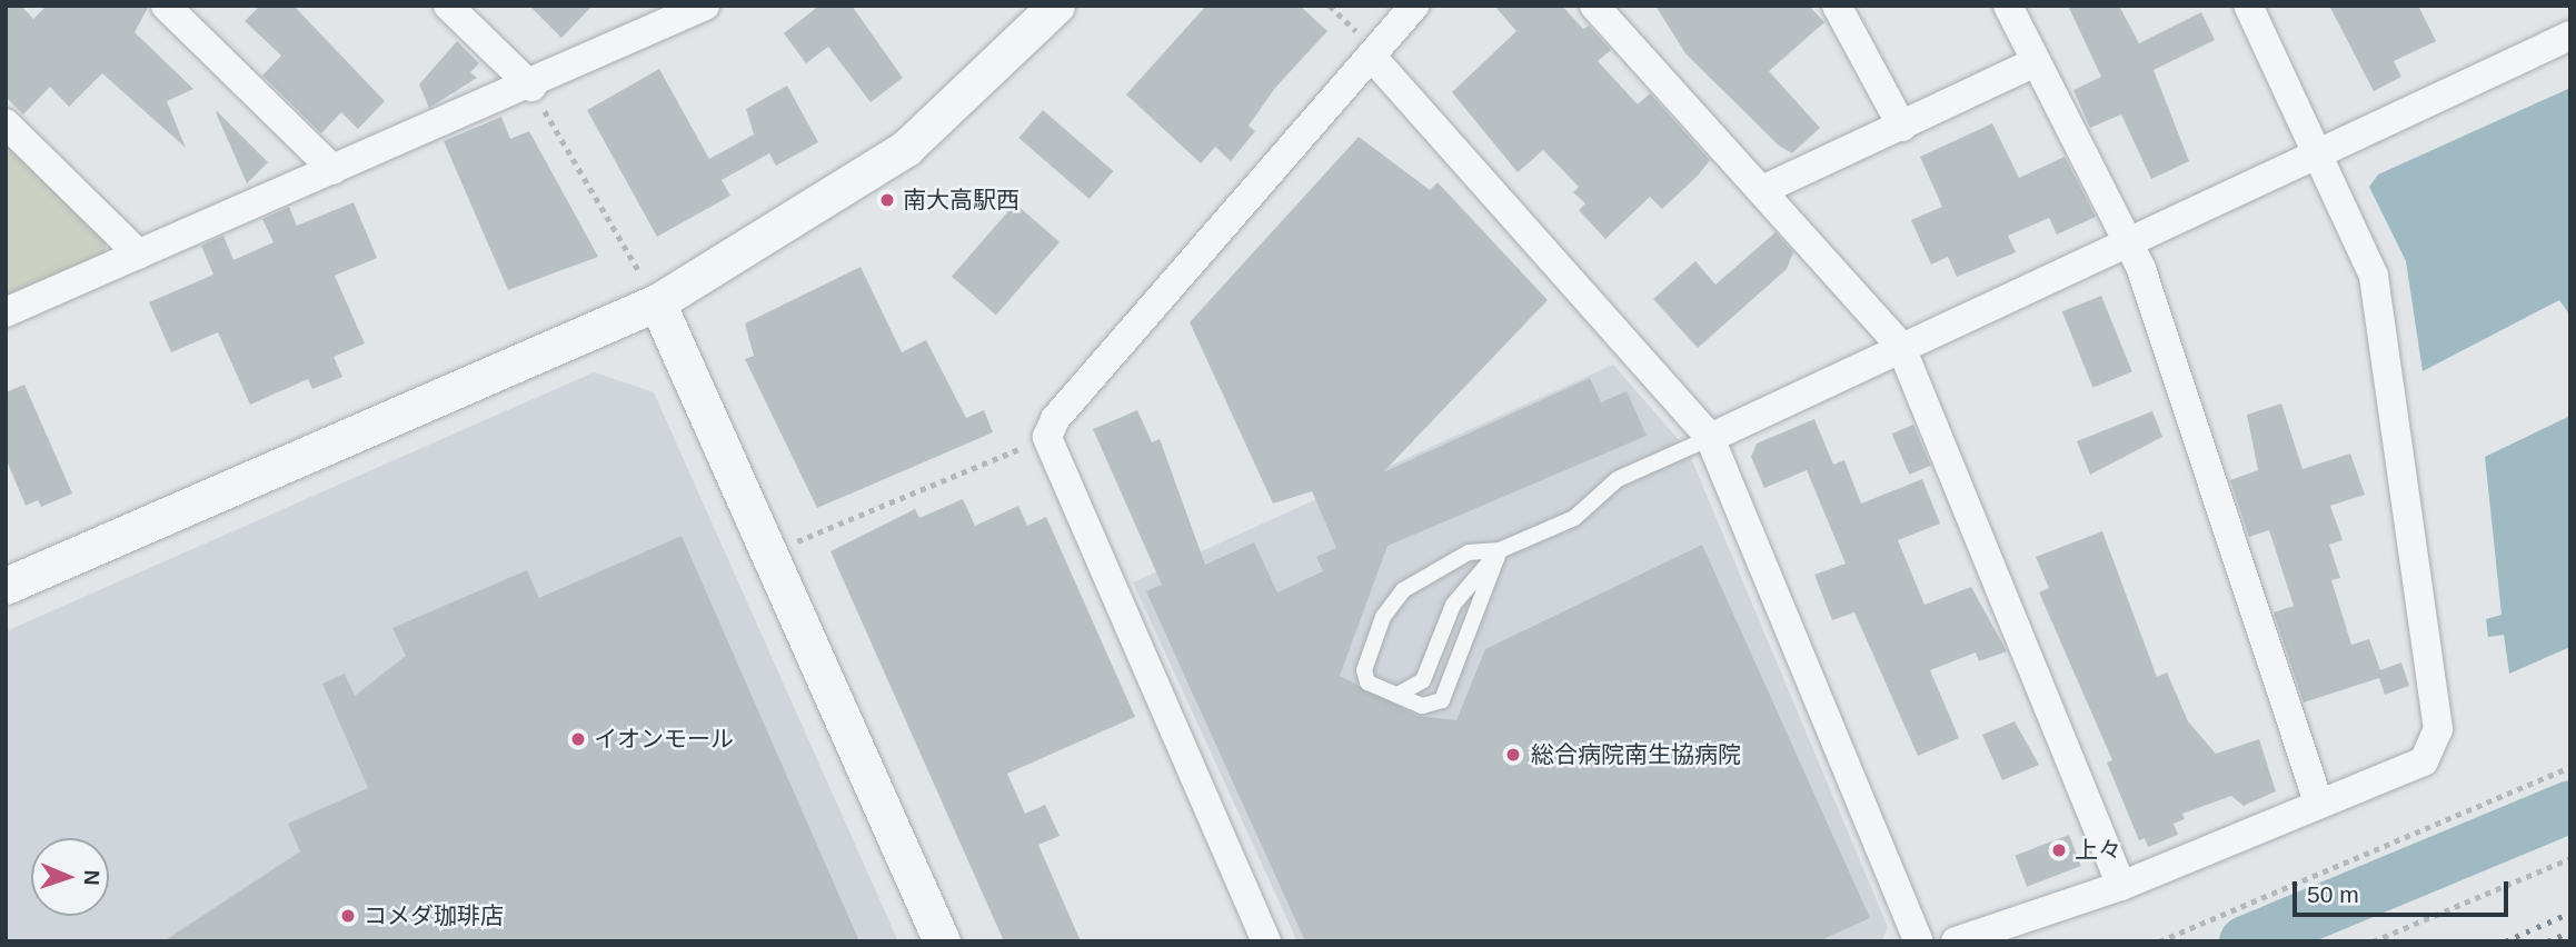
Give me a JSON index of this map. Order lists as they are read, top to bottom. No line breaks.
{"places":["南大高駅西","イオンモール","総合病院南生協病院","上々","コメダ珈琲店"],"scale_bar":"50 m","north":"right"}
